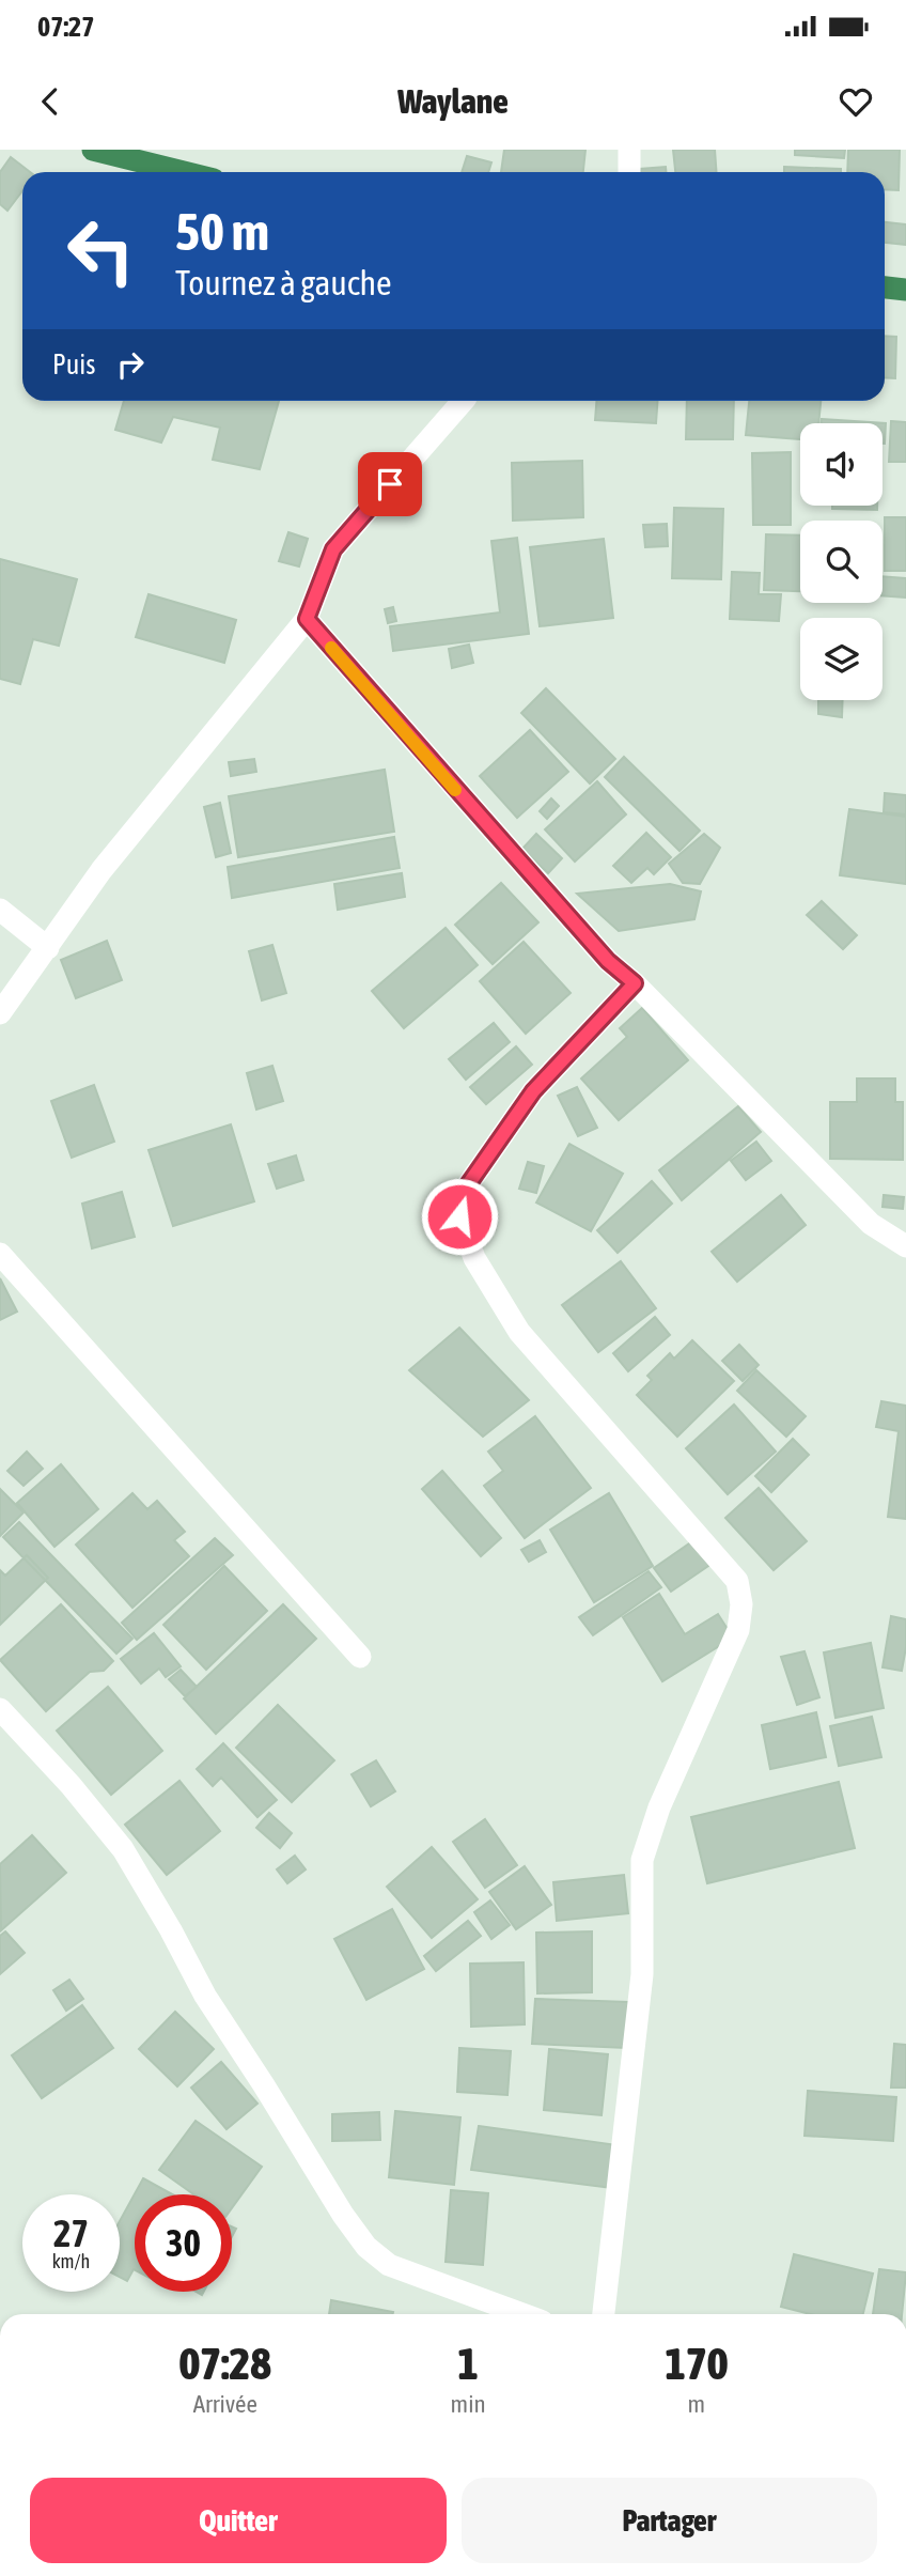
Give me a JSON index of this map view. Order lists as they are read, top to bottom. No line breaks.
{"page":{"status":"07:27","header":"Waylane","turn":["50 m","Tournez à gauche"],"then":"Puis","speed":"27 km/h","limit":"30","eta":["07:28","Arrivée","1","min","170","m"],"buttons":["Quitter","Partager"]}}
